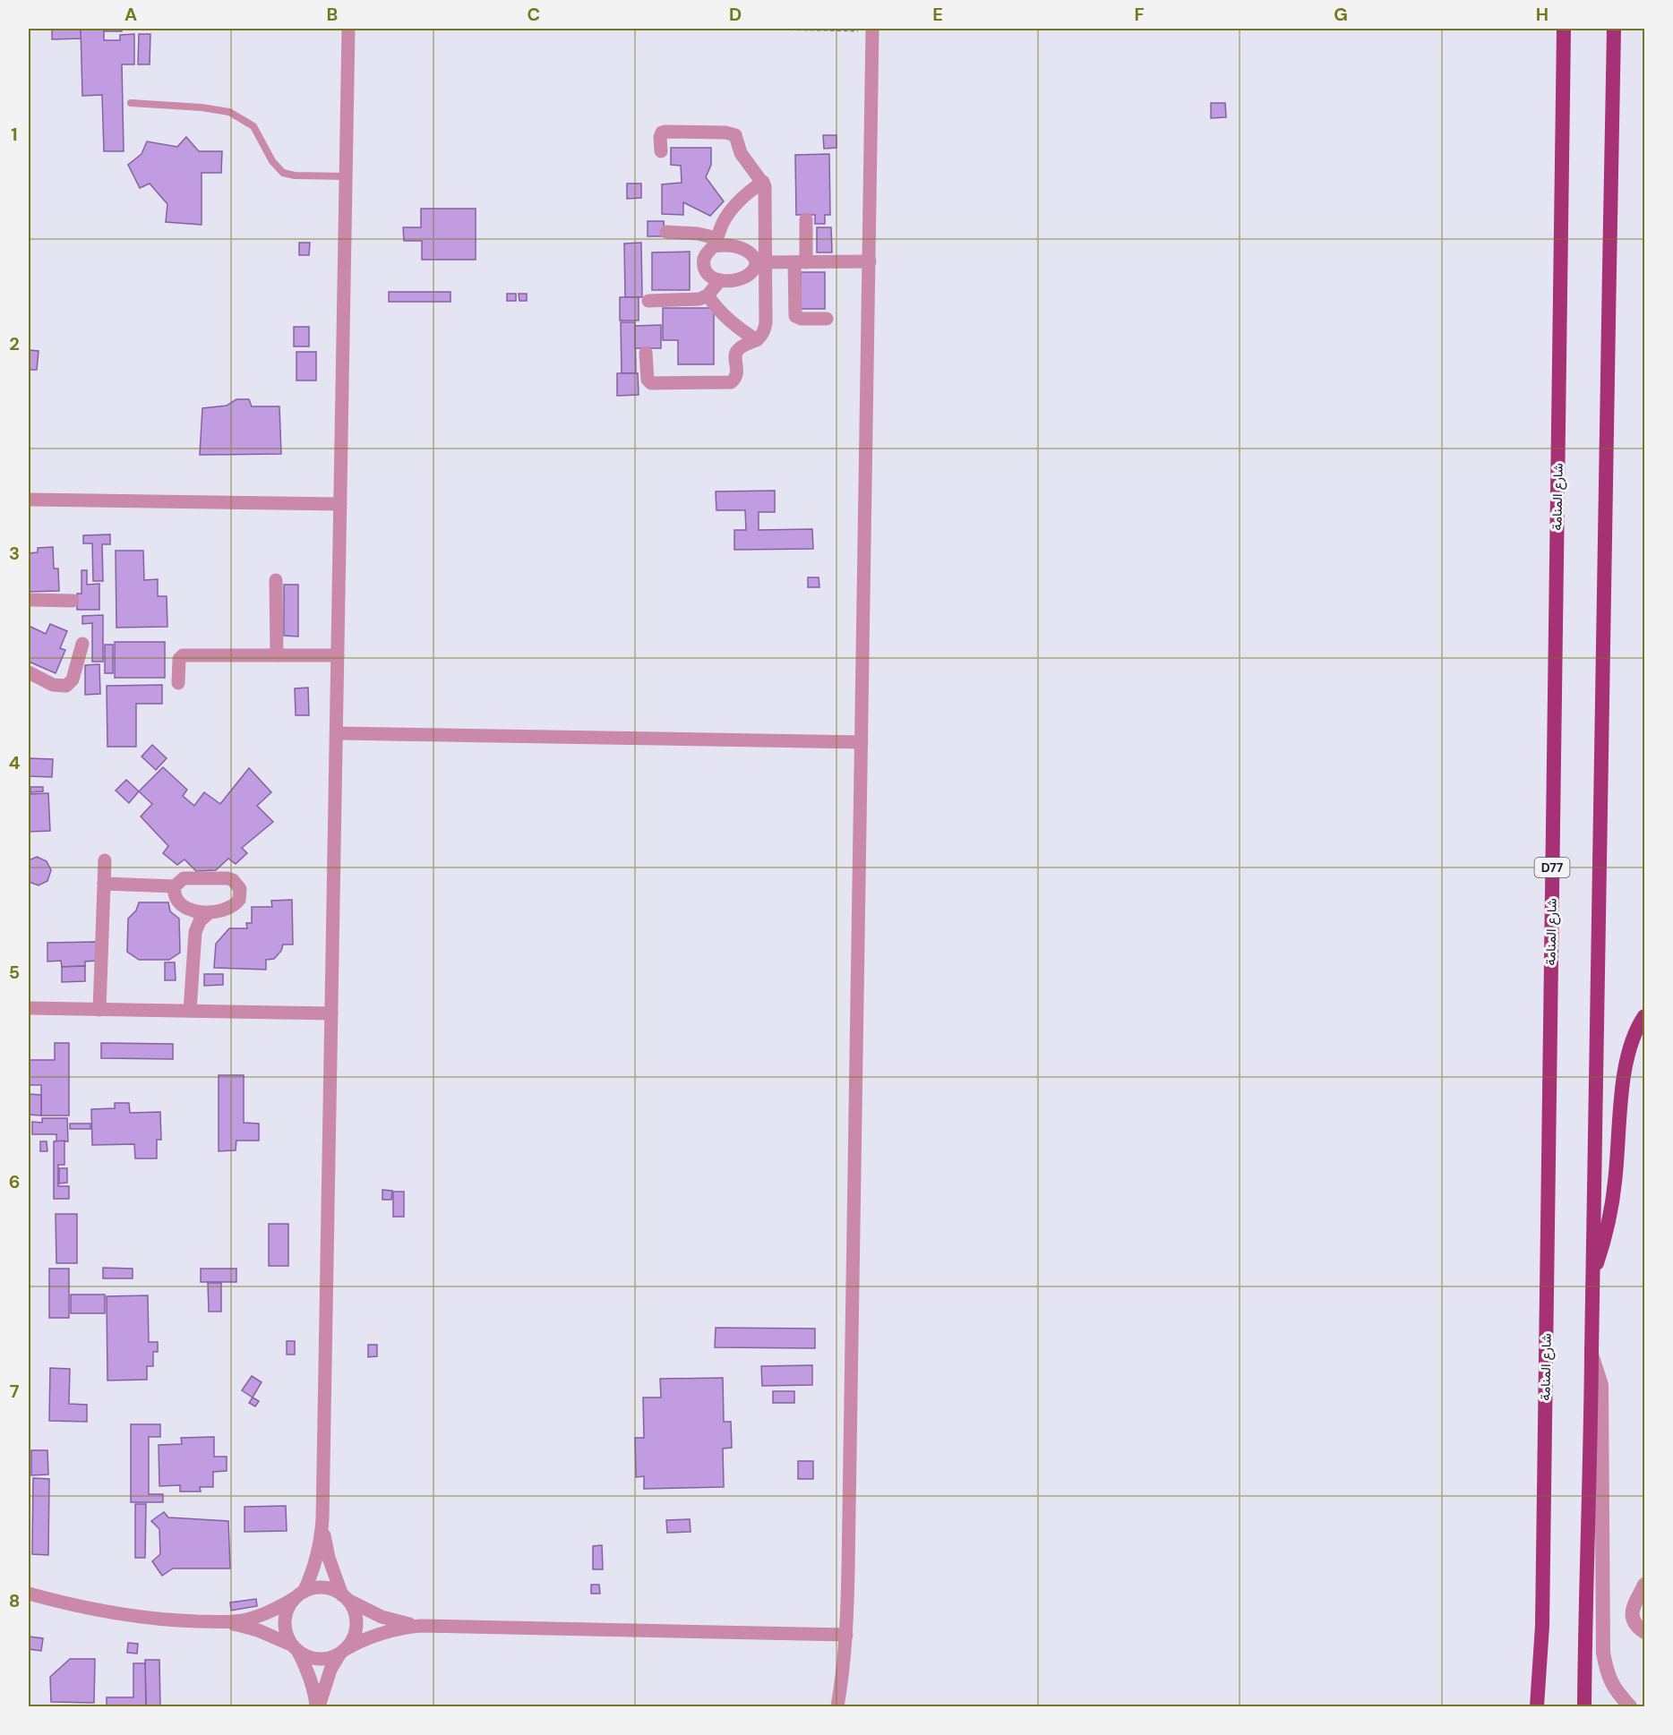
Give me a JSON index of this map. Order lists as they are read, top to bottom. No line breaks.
{"streets":{"main road":["شارع المنامة","D77"]},"grid":{"columns":["A","B","C","D","E","F","G","H"],"rows":["1","2","3","4","5","6","7","8"]}}
